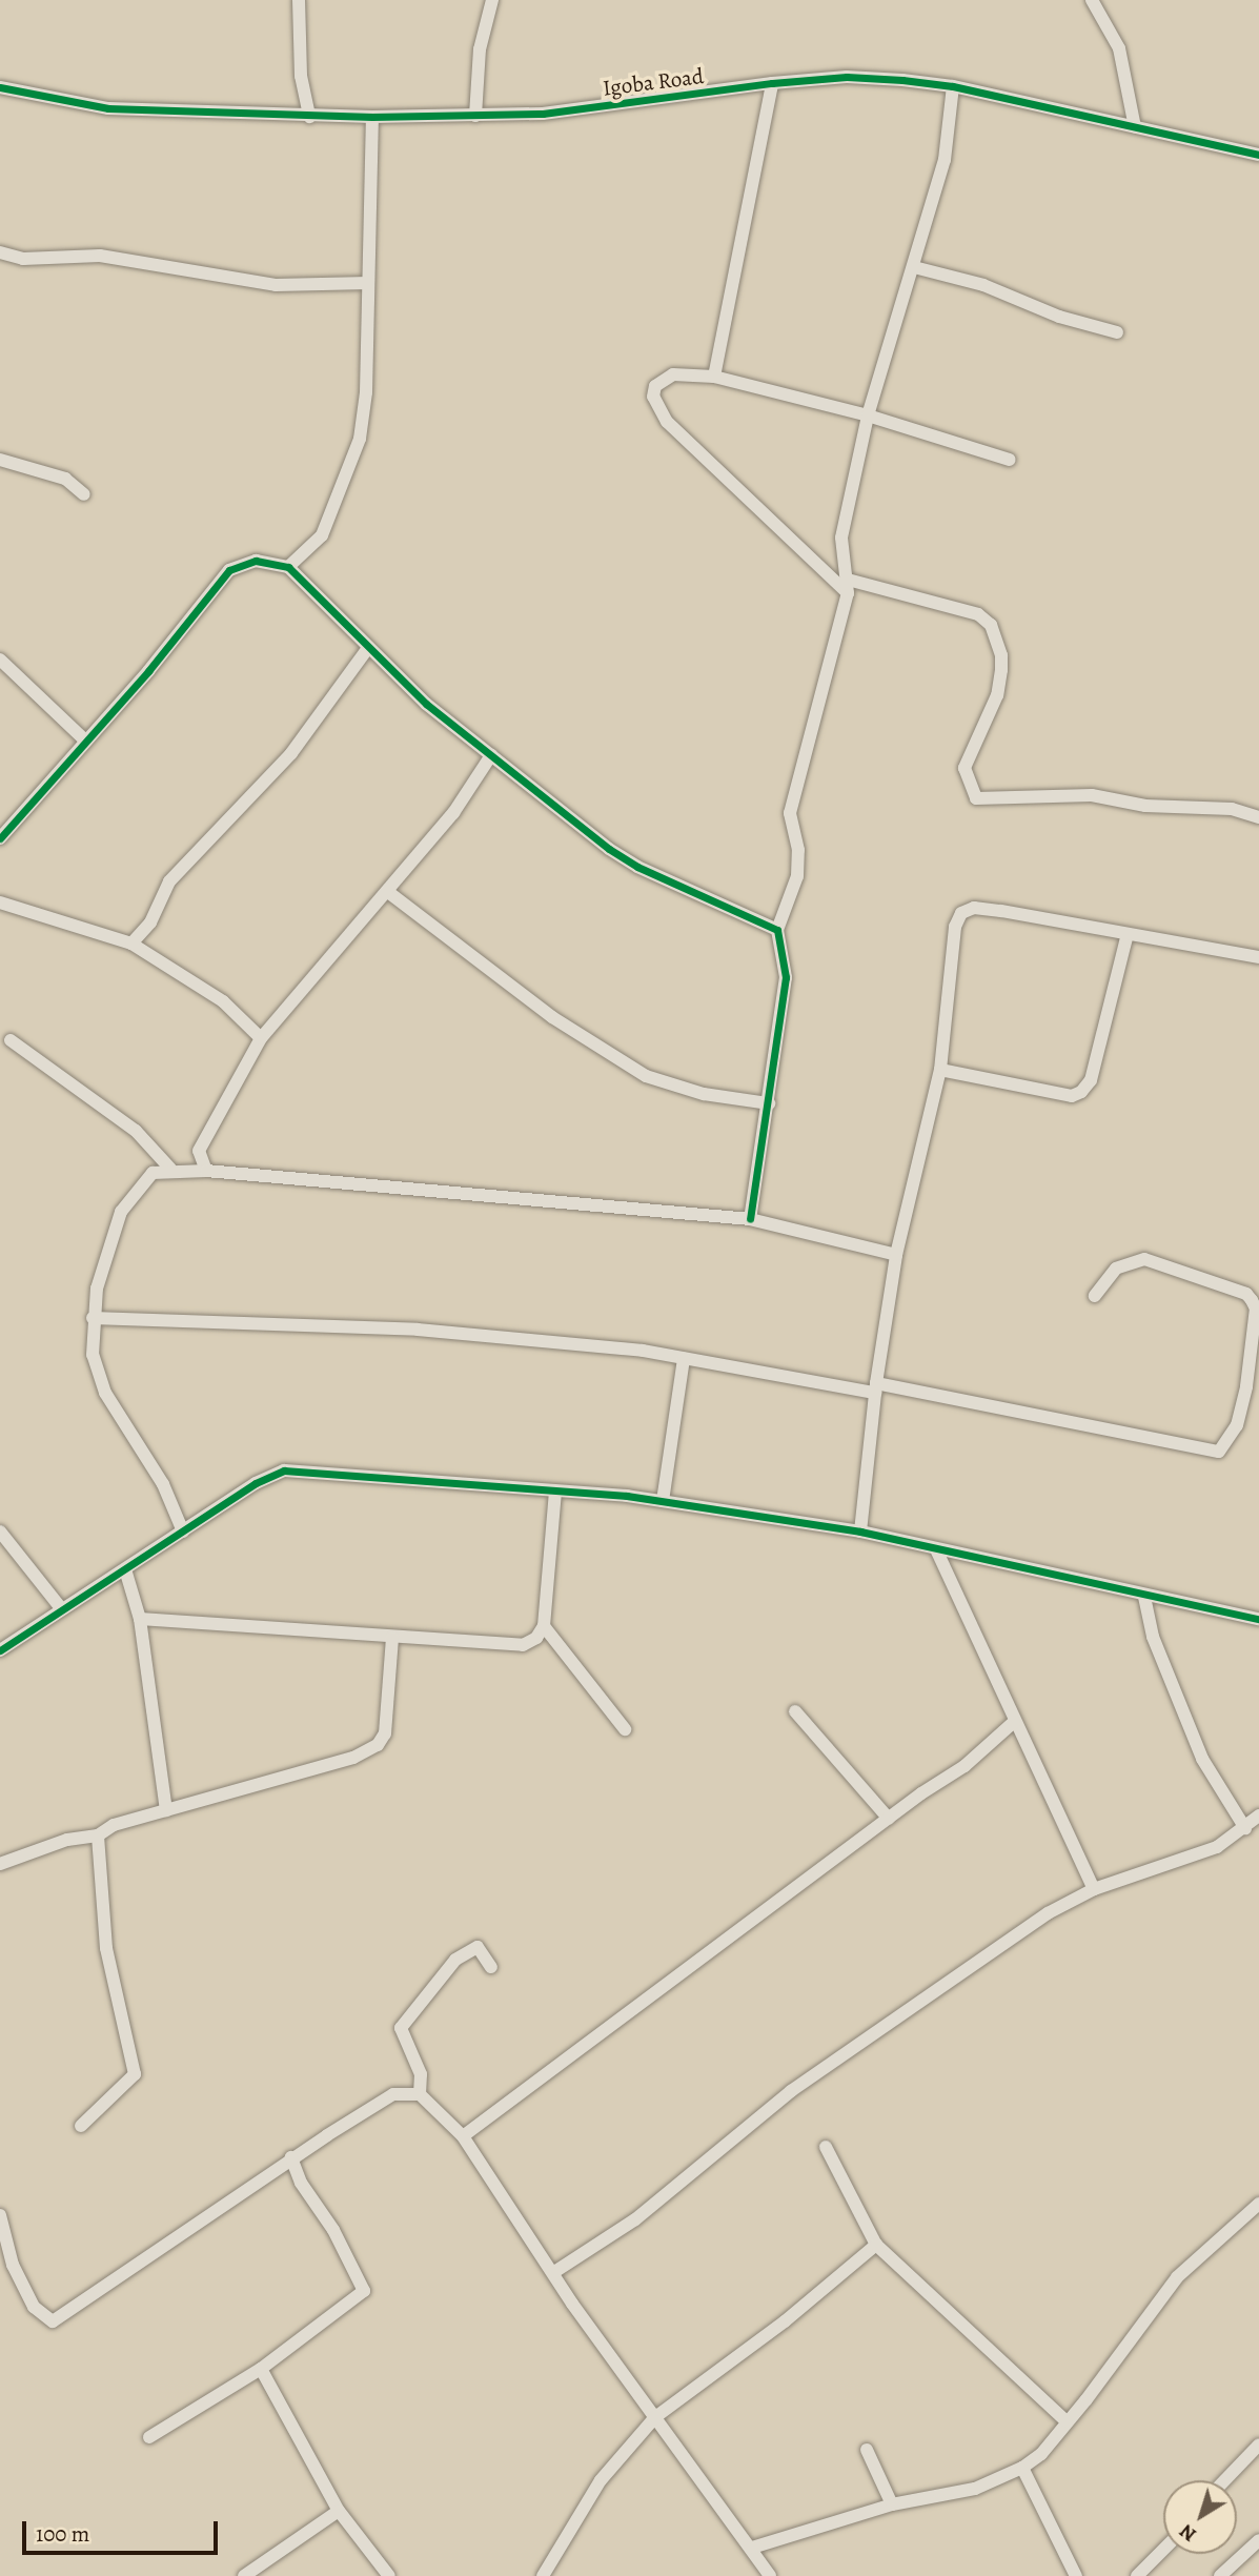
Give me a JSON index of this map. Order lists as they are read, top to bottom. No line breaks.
{"streets":{"street":["Igoba Road"]},"scale_bar":"100 m","north":"bottom left"}
